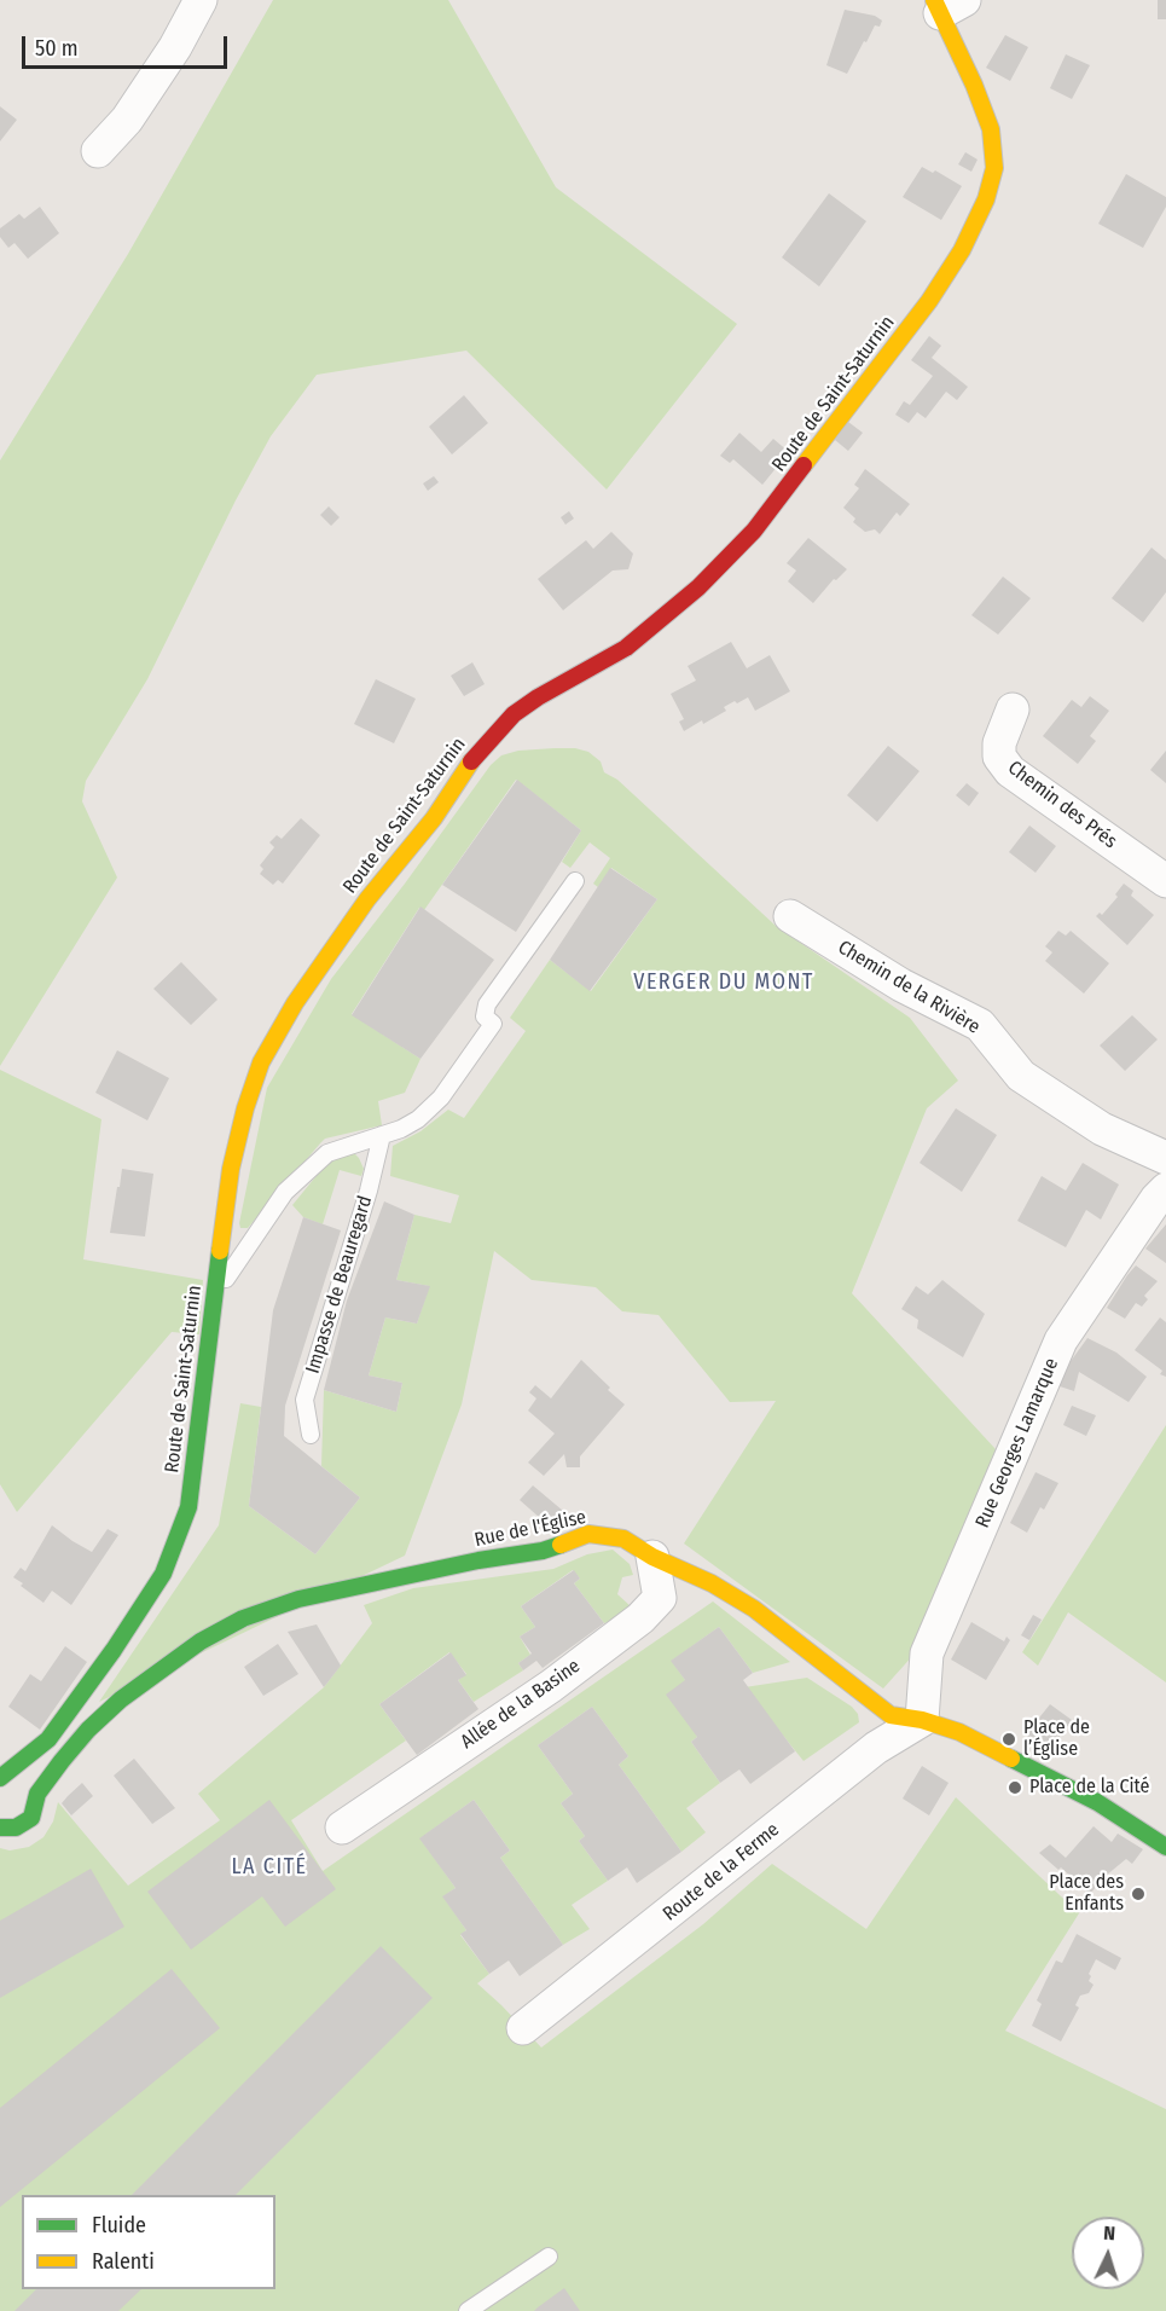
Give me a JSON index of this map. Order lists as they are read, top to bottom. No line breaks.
{"streets":{"street":["Route de Saint-Saturnin","Chemin des Prés","Chemin de la Rivière","Rue Georges Lamarque","Rue de l'Église","Allée de la Basine","Route de la Ferme"],"lane":["Impasse de Beauregard"]},"crossings":[["Rue Georges Lamarque","Rue de l'Église"],["Rue Georges Lamarque","Route de la Ferme"],["Rue de l'Église","Allée de la Basine"],["Rue de l'Église","Route de la Ferme"]],"districts":["VERGER DU MONT","LA CITÉ"],"places":["Place de l’Église","Place de la Cité","Place des Enfants"],"legend":["Fluide","Ralenti"],"scale_bar":"50 m","north":"top"}
